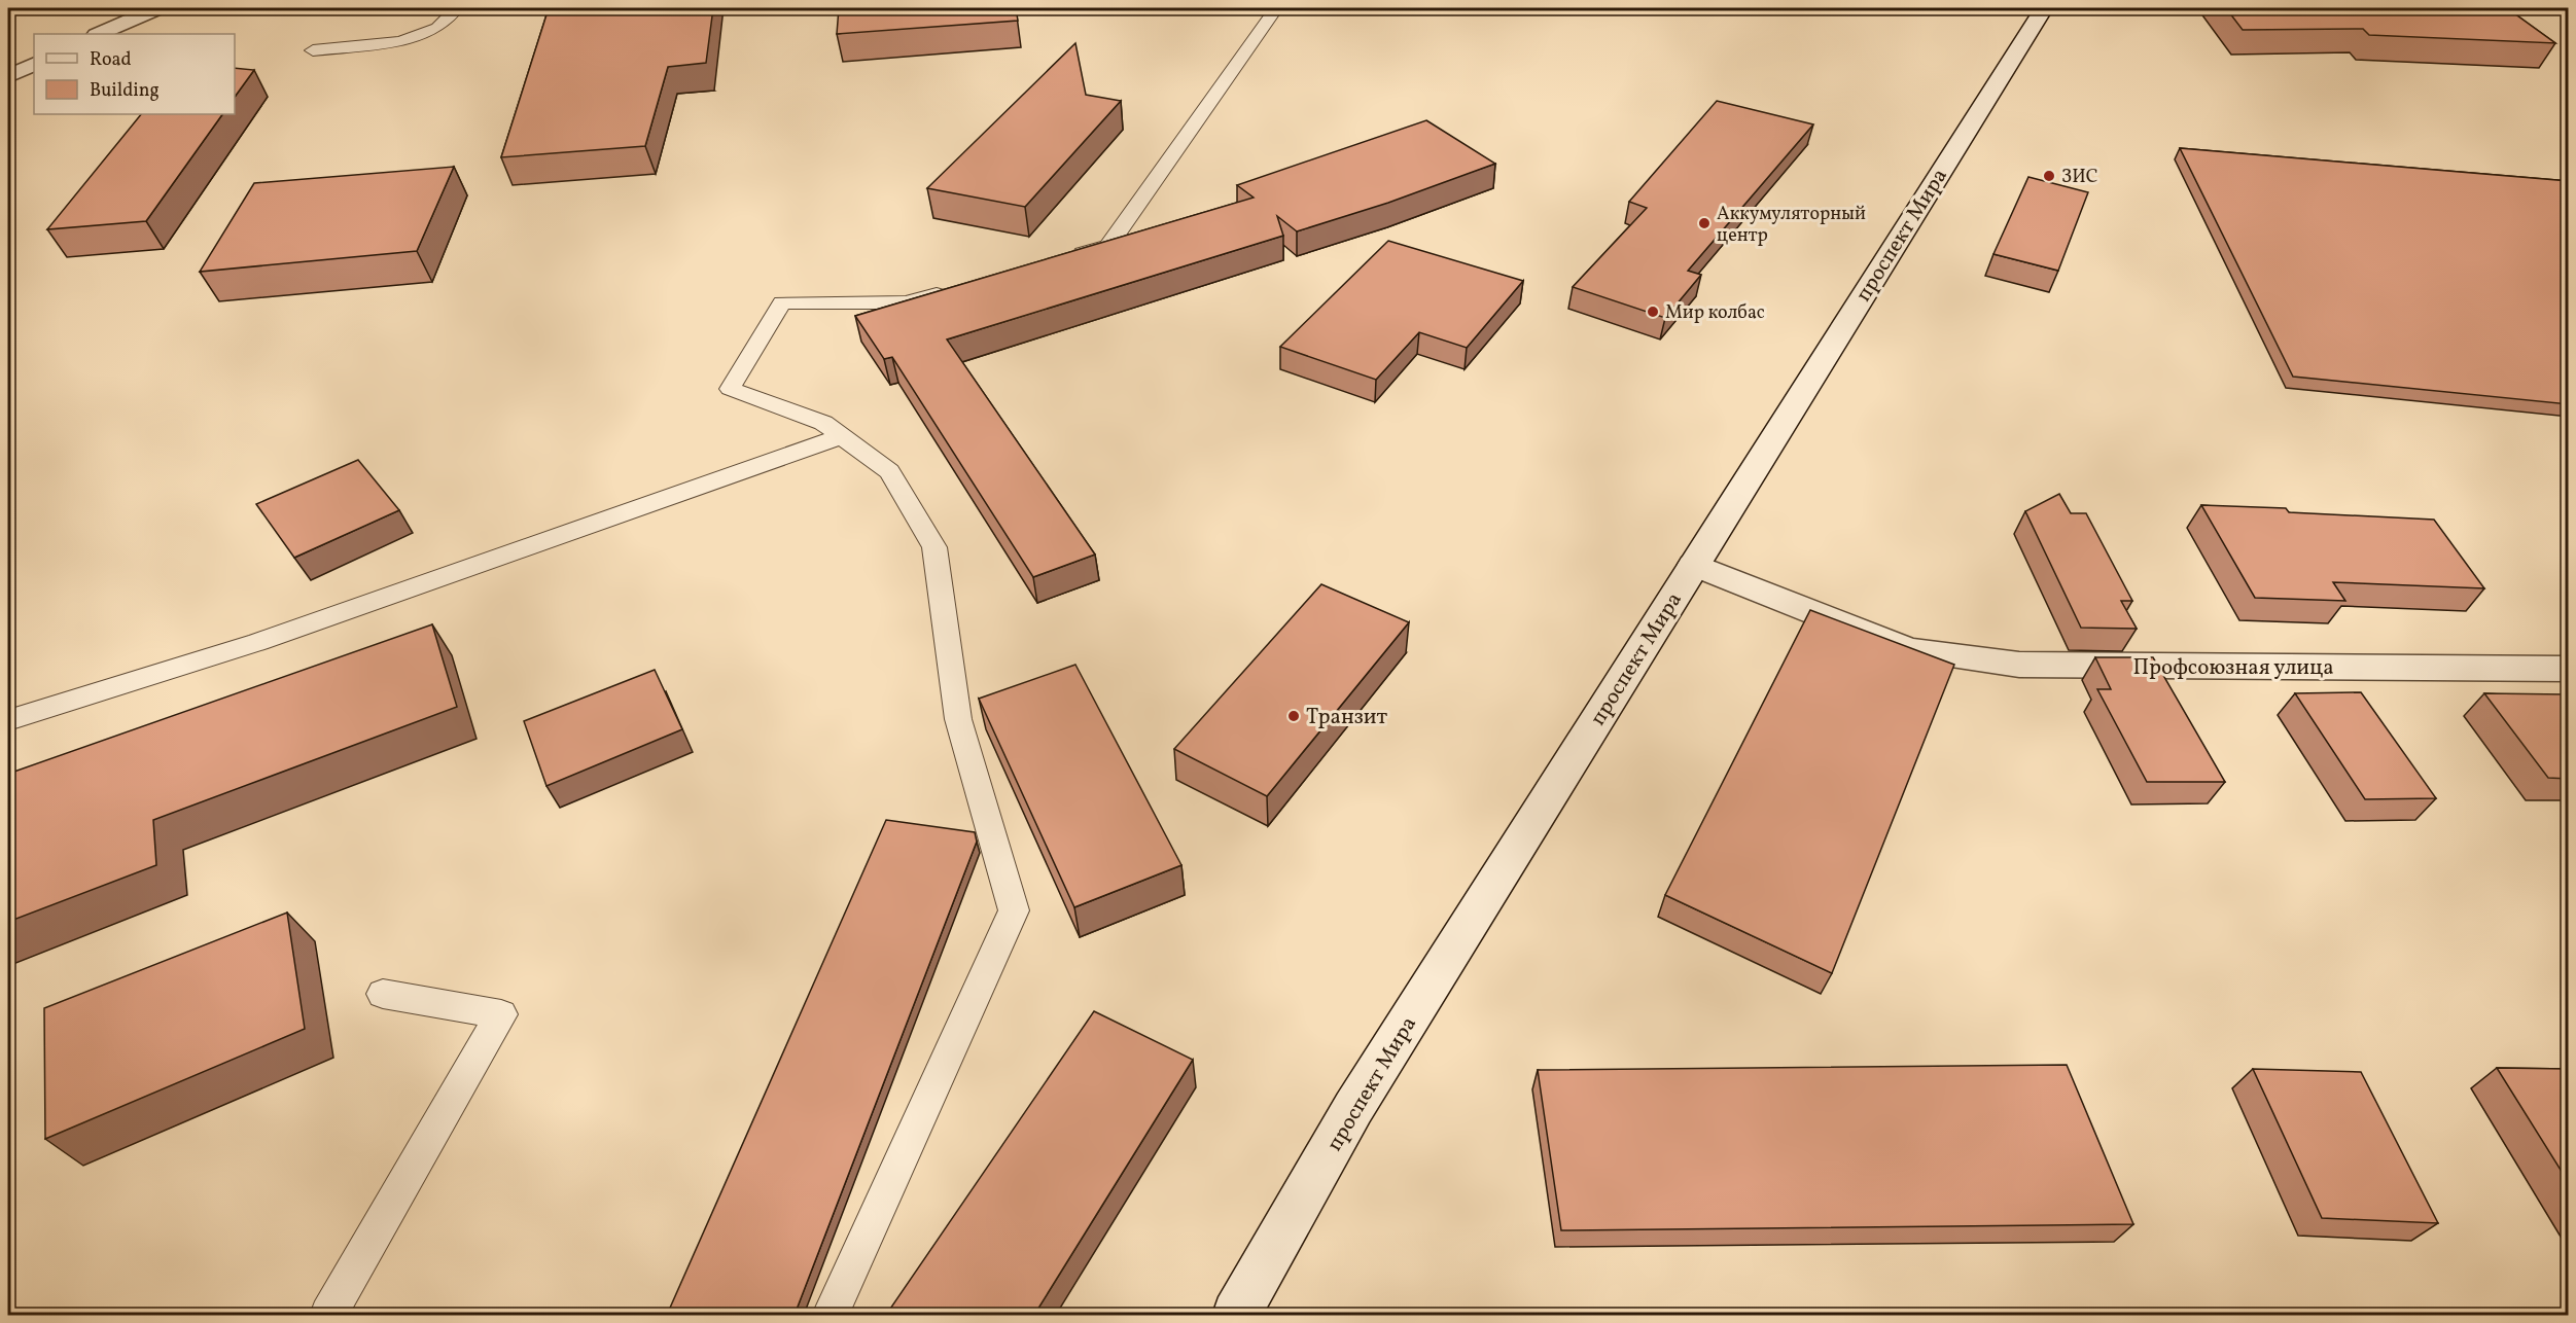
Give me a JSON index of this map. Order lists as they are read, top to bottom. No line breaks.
{"streets":{"main road":["проспект Мира","Профсоюзная улица"]},"crossings":[["проспект Мира","Профсоюзная улица"]],"places":["ЗИС","Аккумуляторный центр","Мир колбас","Транзит"],"legend":["Road","Building"]}
